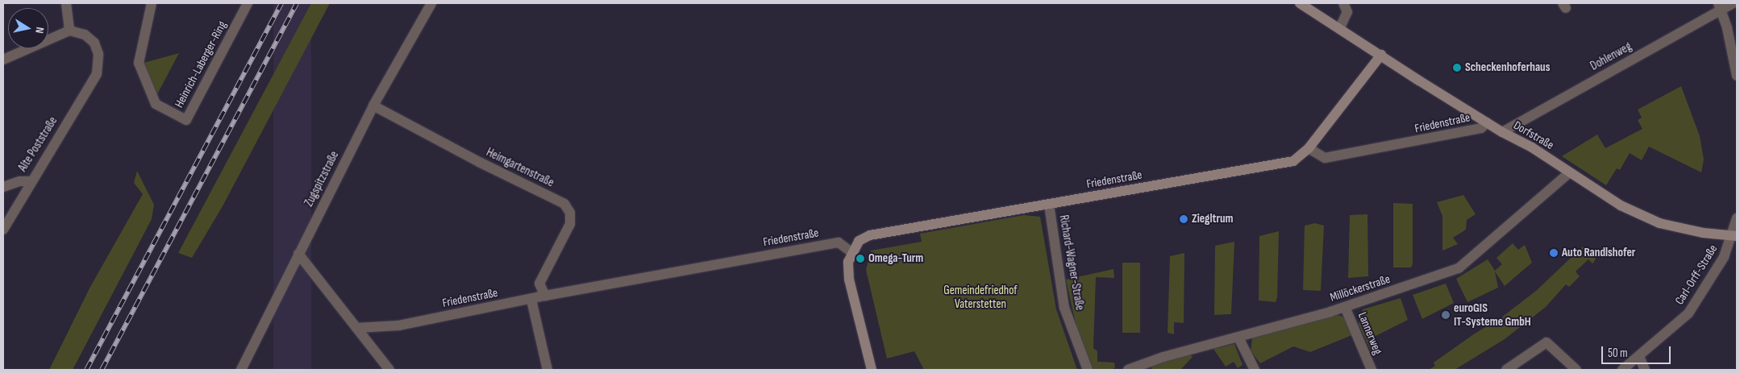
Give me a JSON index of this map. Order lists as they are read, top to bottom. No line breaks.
{"streets":{"street":["Dohlenweg","Heinrich-Laberger-Ring","Friedenstraße","Dorfstraße","Alte Poststraße","Heimgartenstraße","Zugspitzstraße","Richard-Wagner-Straße","Carl-Orff-Straße","Millöckerstraße","Lannerweg"]},"crossings":[["Dohlenweg","Dorfstraße"],["Friedenstraße","Dorfstraße"],["Friedenstraße","Heimgartenstraße"],["Friedenstraße","Richard-Wagner-Straße"],["Dorfstraße","Carl-Orff-Straße"],["Dorfstraße","Millöckerstraße"],["Heimgartenstraße","Zugspitzstraße"],["Millöckerstraße","Lannerweg"]],"parks":["Gemeindefriedhof Vaterstetten"],"places":["Scheckenhoferhaus","Ziegltrum","Auto Randlshofer","Omega-Turm","euroGIS IT-Systeme GmbH"],"scale_bar":"50 m","north":"right"}
